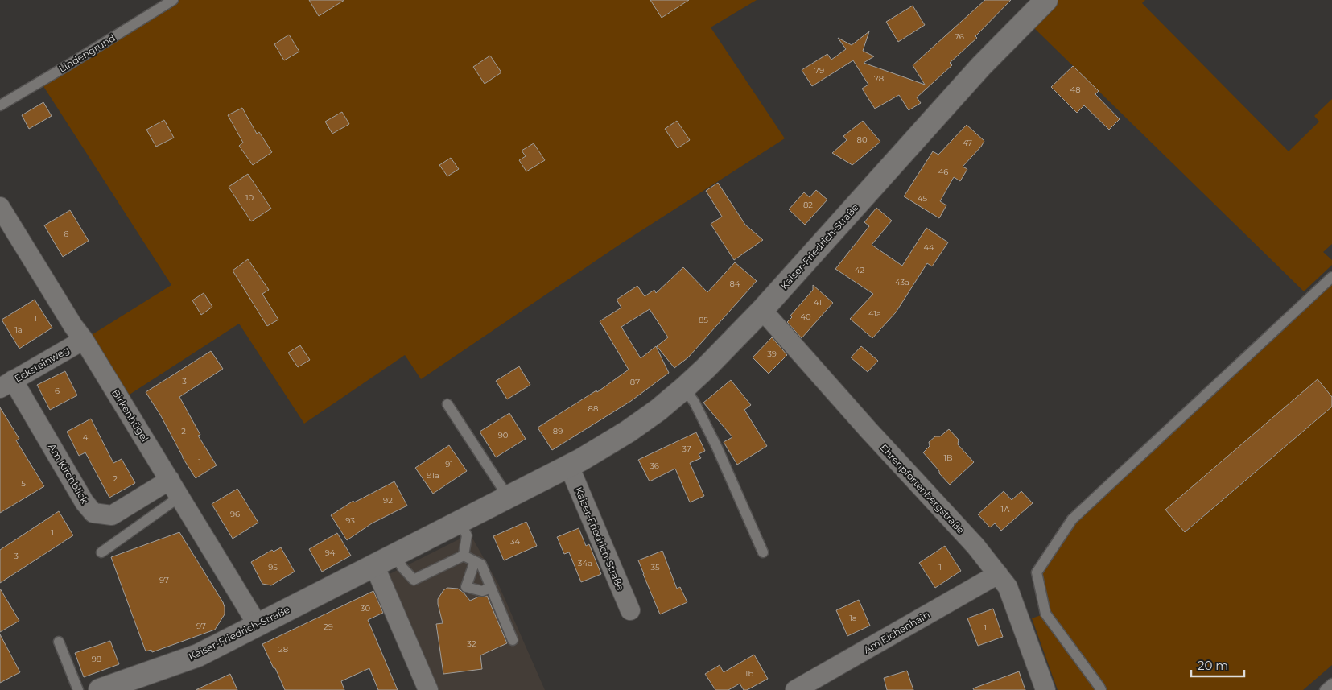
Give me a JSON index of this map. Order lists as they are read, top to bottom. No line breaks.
{"streets":{"street":["Kaiser-Friedrich-Straße","Ecksteinweg","Birkenhügel","Am Kirchblick","Ehrenpfortenbergstraße","Am Eichenhain"],"lane":["Lindengrund"]},"crossings":[["Kaiser-Friedrich-Straße","Birkenhügel"],["Kaiser-Friedrich-Straße","Ehrenpfortenbergstraße"],["Ecksteinweg","Birkenhügel"],["Ecksteinweg","Am Kirchblick"],["Birkenhügel","Am Kirchblick"],["Ehrenpfortenbergstraße","Am Eichenhain"]],"house_numbers":["76","79","78","48","80","47","46","10","45","82","6","44","42","43a","84","41","41a","40","1","85","1a","39","3","87","6","88","2","89","90","4","37","1B","1","91","36","91a","2","5","92","1A","96","93","1","34","94","3","34a","95","35","1","97","30","1a","97","29","1","32","28","98","1b"],"scale_bar":"20 m"}
